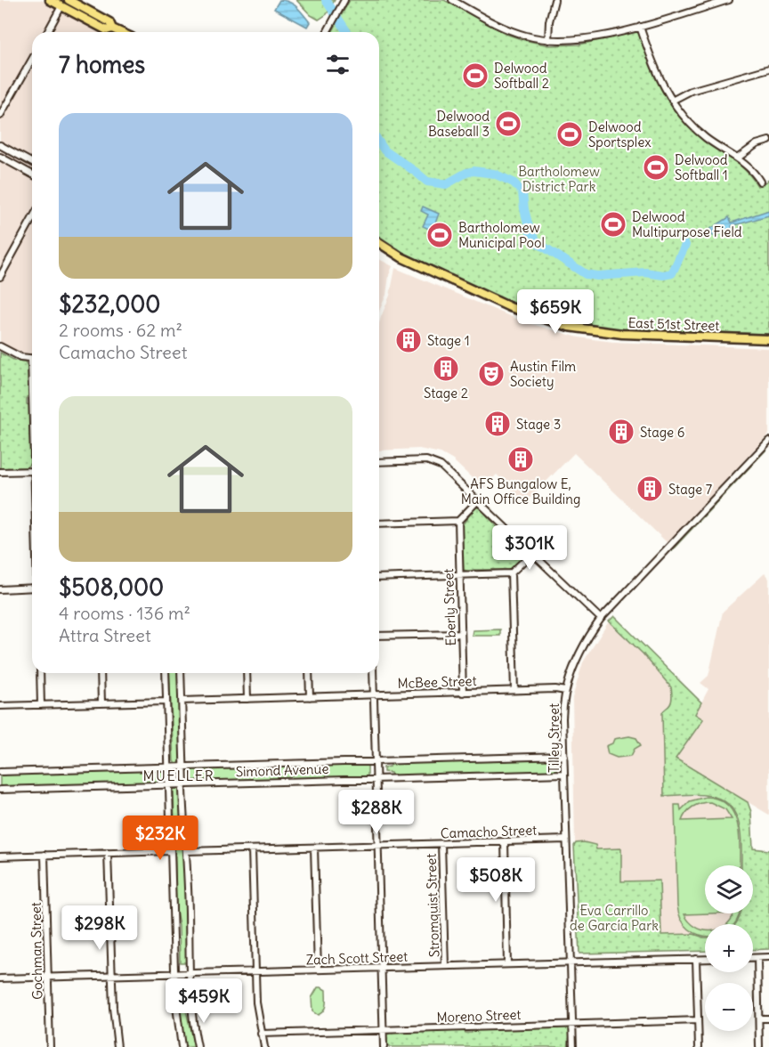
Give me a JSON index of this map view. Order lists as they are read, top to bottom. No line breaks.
{"streets":{"main road":["East 51st Street"],"street":["Eberly Street","McBee Street","Tilley Street","Simond Avenue","Camacho Street","Stromquist Street","Gochman Street","Zach Scott Street","Moreno Street"]},"crossings":[["Eberly Street","McBee Street"],["McBee Street","Tilley Street"],["Tilley Street","Simond Avenue"],["Tilley Street","Camacho Street"],["Tilley Street","Zach Scott Street"],["Tilley Street","Moreno Street"],["Camacho Street","Stromquist Street"],["Stromquist Street","Zach Scott Street"],["Gochman Street","Zach Scott Street"]],"districts":["MUELLER"],"parks":["Bartholomew District Park","Eva Carrillo de García Park"],"places":{"sports":["Delwood Softball 2","Delwood Baseball 3","Delwood Sportsplex","Delwood Softball 1","Delwood Multipurpose Field","Bartholomew Municipal Pool"],"building":["Stage 1","Stage 2","Stage 3","Stage 6","AFS Bungalow E, Main Office Building","Stage 7"],"theatre":["Austin Film Society"]},"page":{"heading":"7 homes","list":[{"name":"$232,000","note":"2 rooms · 62 m² · Camacho Street"},{"name":"$508,000","note":"4 rooms · 136 m² · Attra Street"}],"price":["$659K","$301K","$288K","$232K","$508K","$298K","$459K"],"map_buttons":["+","−"]}}
